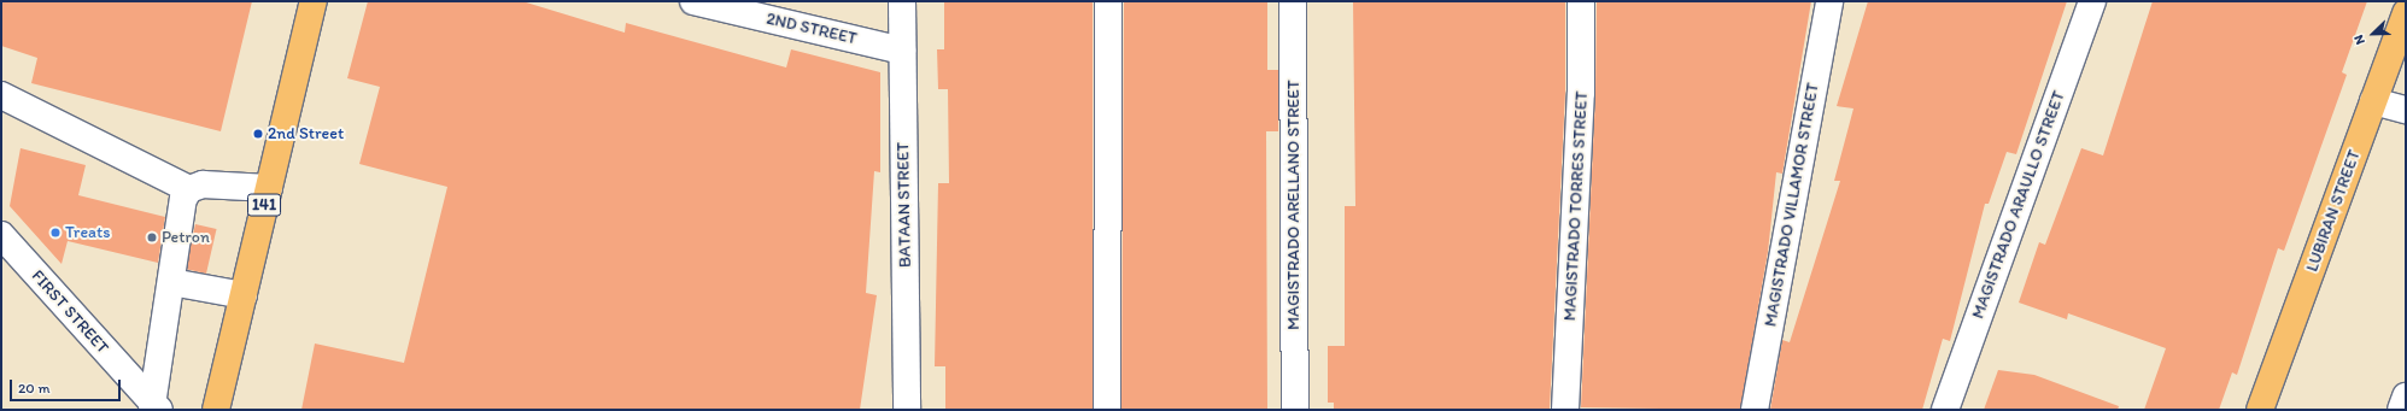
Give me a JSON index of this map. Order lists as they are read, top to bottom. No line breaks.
{"streets":{"main road":["141","LUBIRAN STREET"],"street":["2ND STREET","BATAAN STREET","MAGISTRADO ARELLANO STREET","MAGISTRADO VILLAMOR STREET","MAGISTRADO ARAULLO STREET","MAGISTRADO TORRES STREET","FIRST STREET"]},"crossings":[["2ND STREET","BATAAN STREET"]],"places":["2nd Street","Treats","Petron"],"scale_bar":"20 m","north":"bottom left"}
